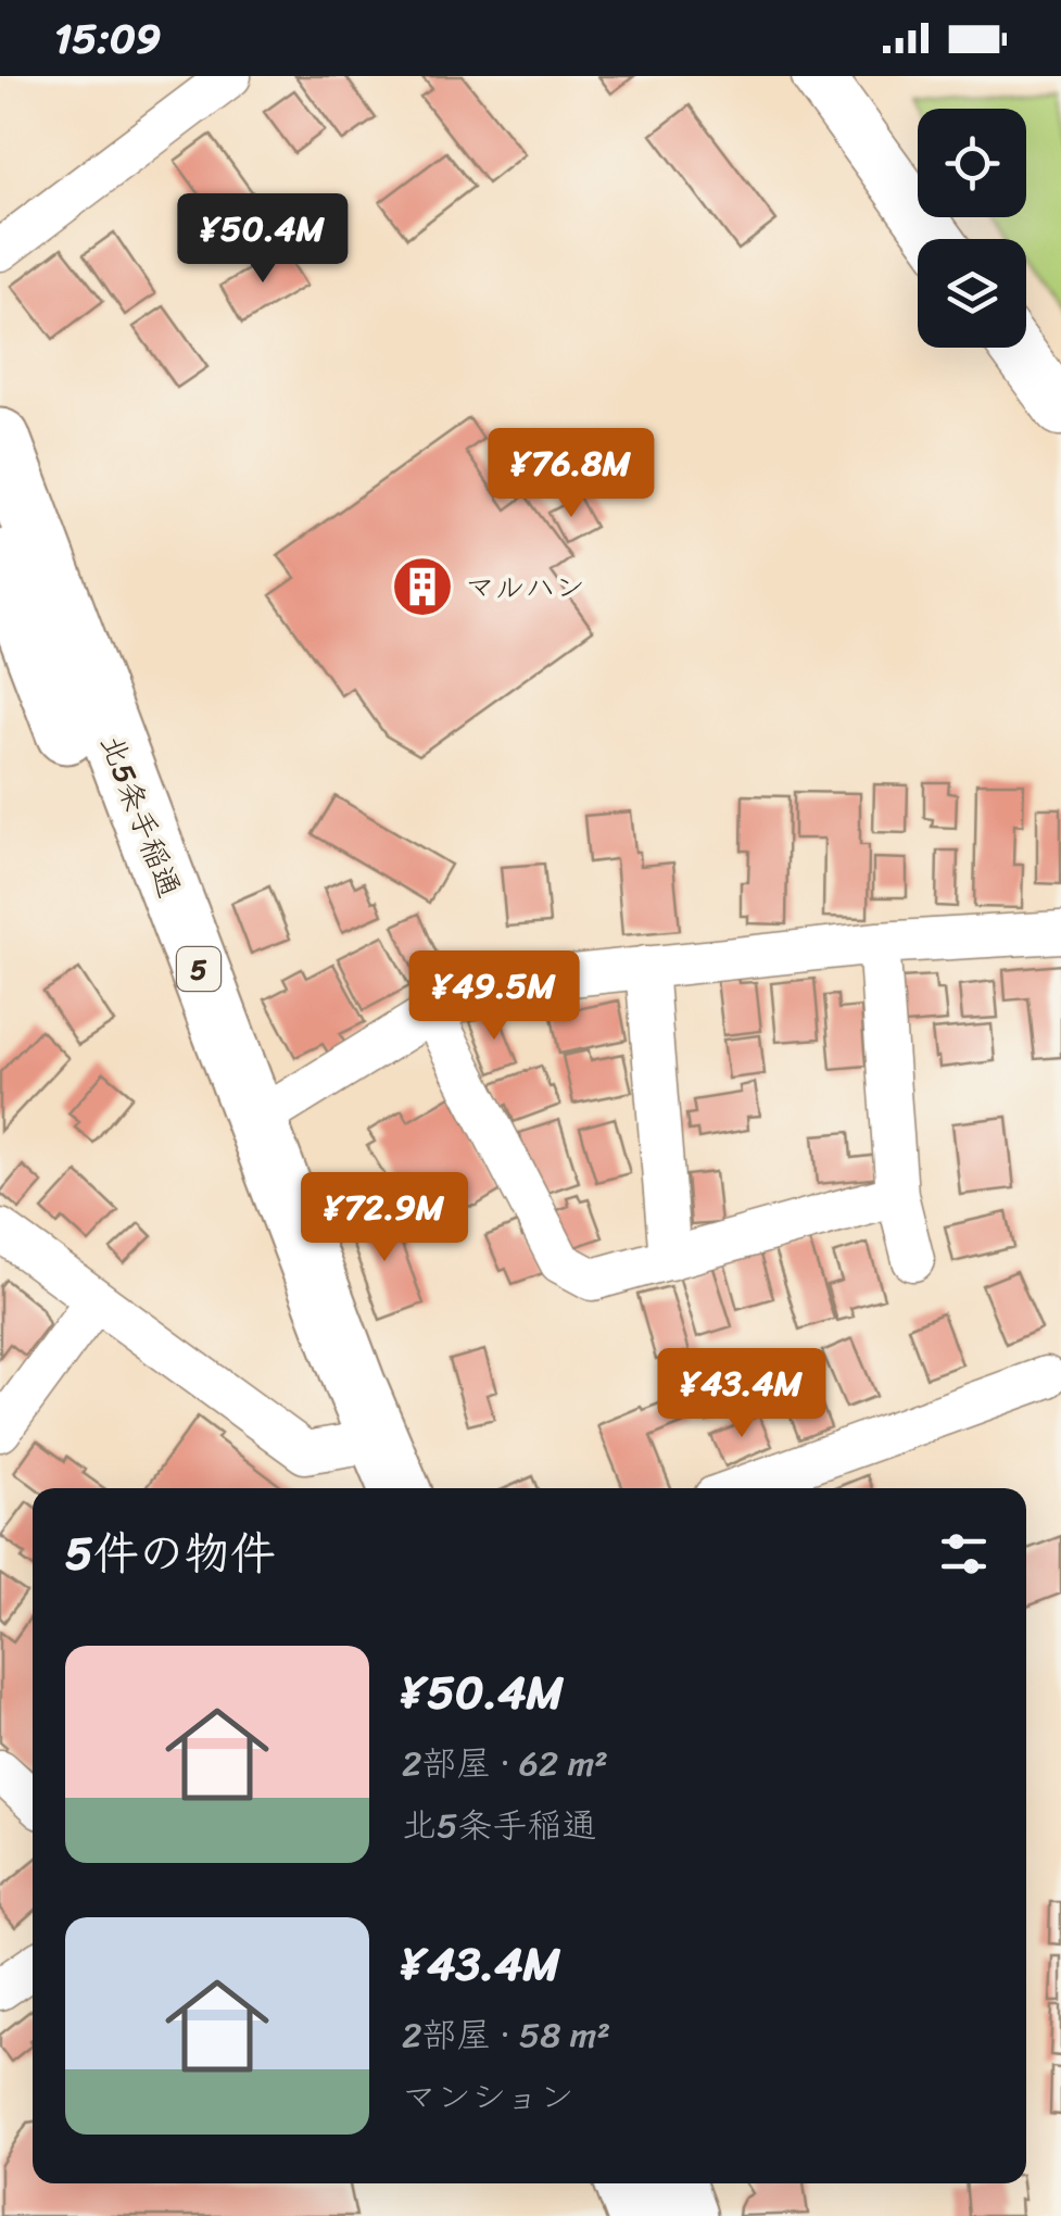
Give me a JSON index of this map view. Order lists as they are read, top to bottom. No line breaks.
{"streets":{"highway":["北5条手稲通","5"]},"places":{"building":["マルハン"]},"page":{"status":"15:09","price":["¥50.4M","¥76.8M","¥49.5M","¥72.9M","¥43.4M"],"heading":"5件の物件","list":[{"name":"¥50.4M","note":"2部屋 · 62 m² · 北5条手稲通"},{"name":"¥43.4M","note":"2部屋 · 58 m² · マンション"}]}}
